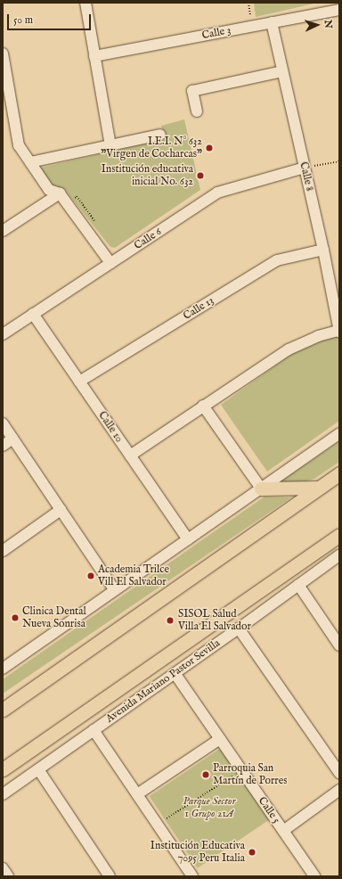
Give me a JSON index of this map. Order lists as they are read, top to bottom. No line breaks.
{"streets":{"main road":["Avenida Mariano Pastor Sevilla"],"street":["Calle 3","Calle 8","Calle 6","Calle 13","Calle 10","Calle 5"]},"crossings":[["Calle 3","Calle 8"],["Calle 8","Calle 6"],["Calle 8","Calle 13"],["Calle 6","Calle 10"],["Calle 13","Calle 10"],["Avenida Mariano Pastor Sevilla","Calle 5"]],"parks":["Parque Sector 1 Grupo 21A"],"places":["I.E.I. N° 632 \"Virgen de Cocharcas\"","Institución educativa inicial No. 632","Academia Trilce Vill El Salvador","Clinica Dental Nueva Sonrisa","SISOL Salud Villa El Salvador","Parroquia San Martín de Porres","Institución Educativa 7095 Peru Italia"],"scale_bar":"50 m","north":"right"}
